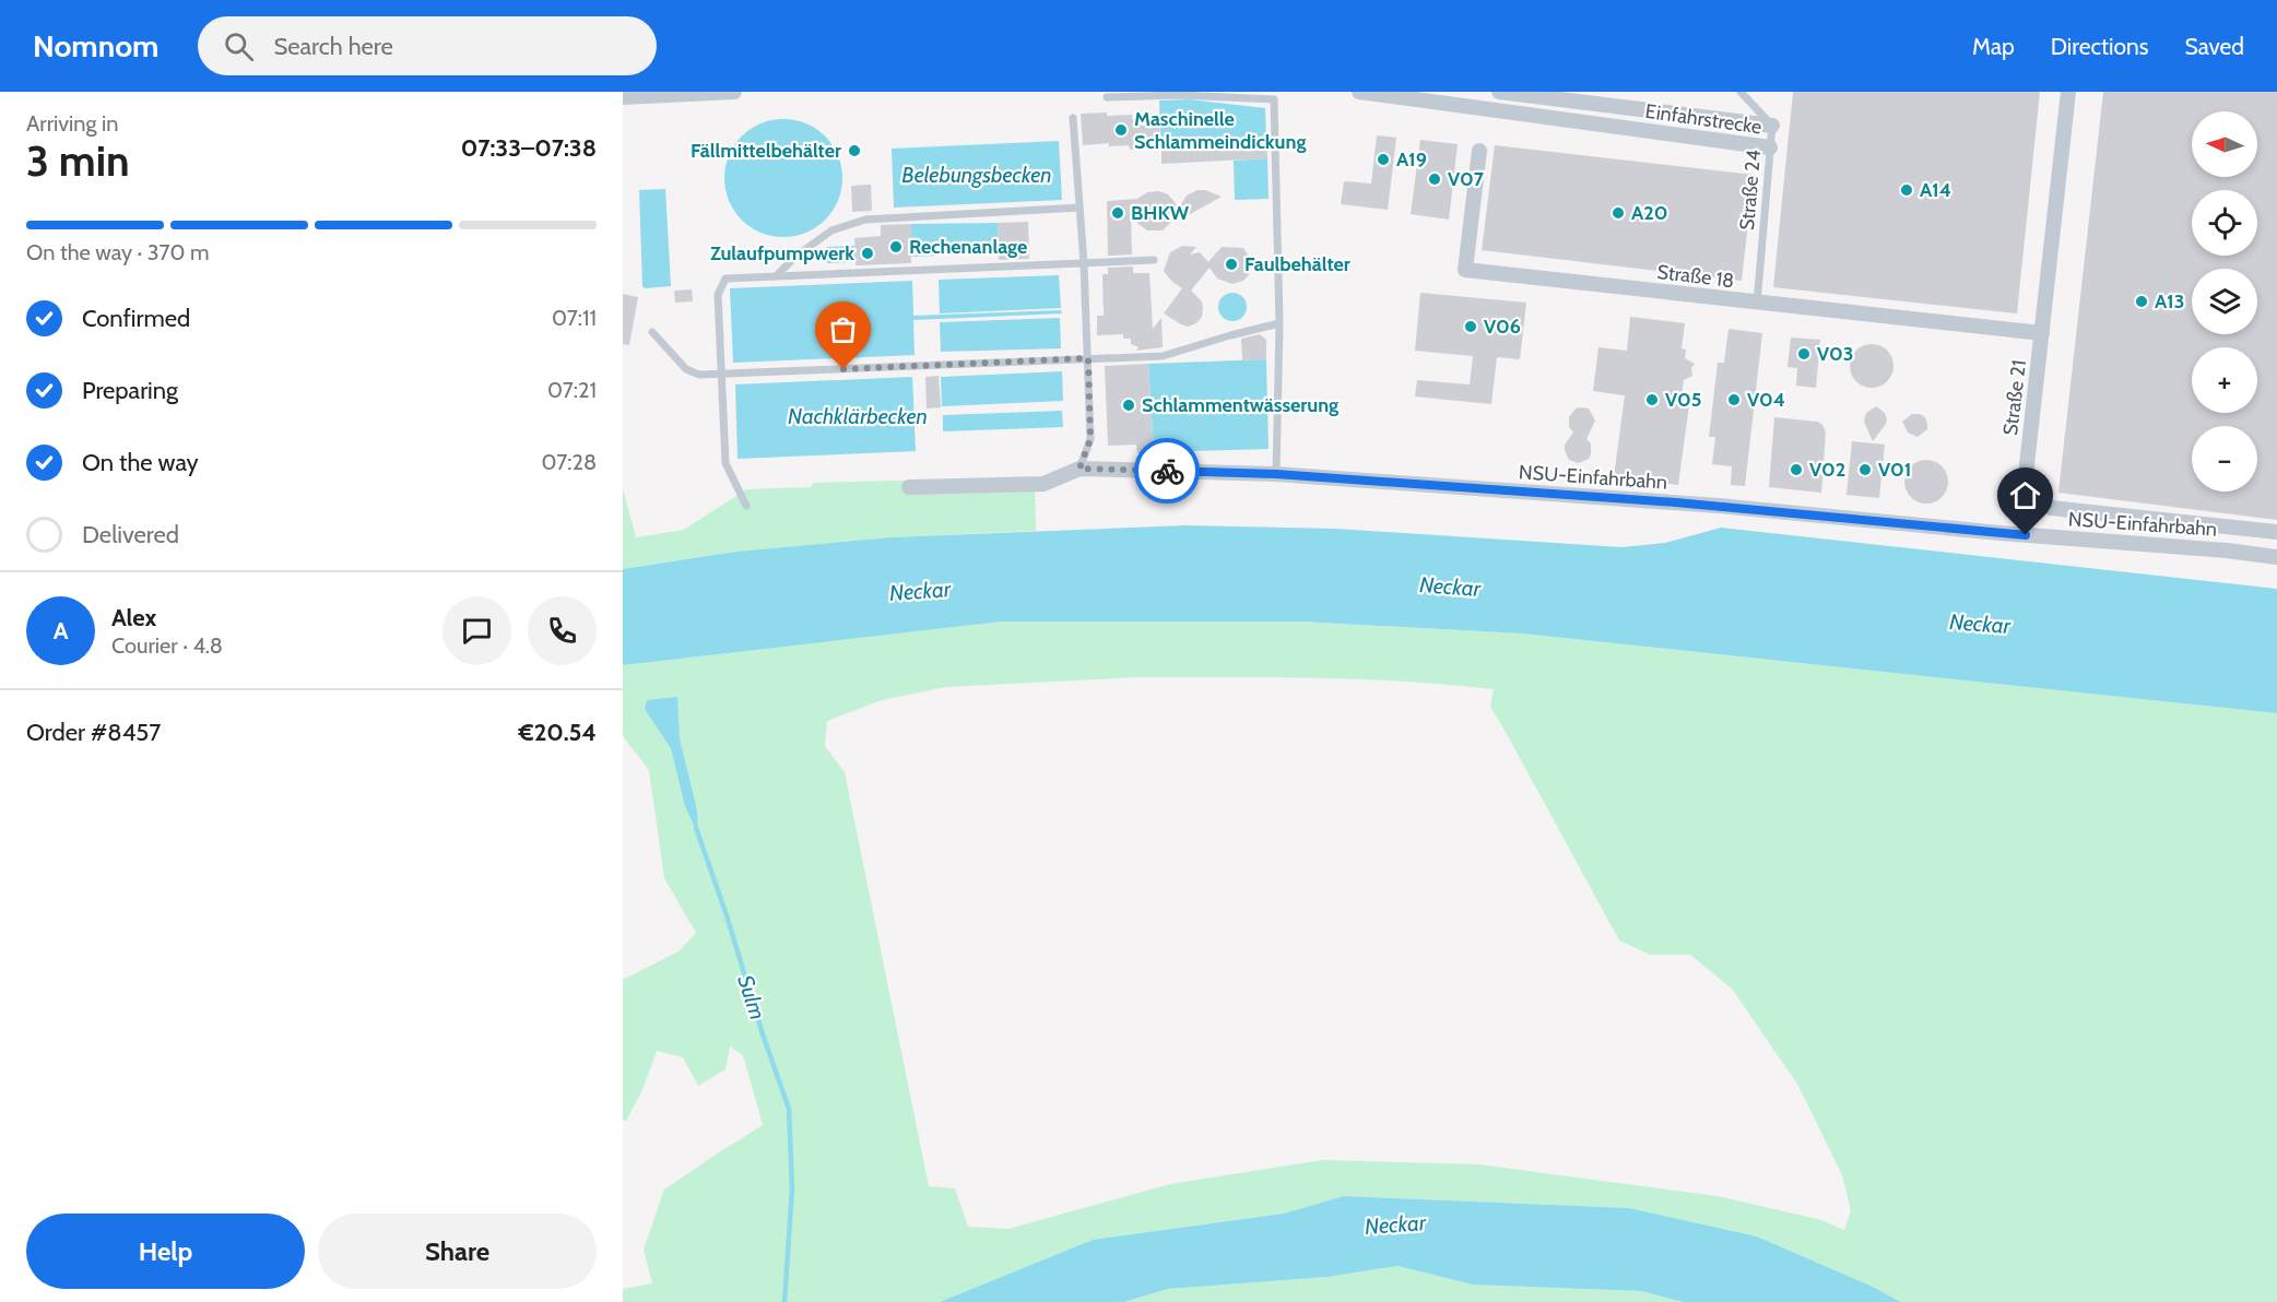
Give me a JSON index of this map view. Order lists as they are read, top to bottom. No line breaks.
{"streets":{"street":["Einfahrstrecke","Straße 18","Straße 21","NSU-Einfahrbahn"],"lane":["Straße 24"]},"crossings":[["Einfahrstrecke","Straße 24"],["Straße 24","Straße 18"],["Straße 18","Straße 21"]],"water":["Belebungsbecken","Nachklärbecken","Neckar","Sulm"],"places":["Maschinelle Schlammeindickung","Fällmittelbehälter","A19","V07","A14","BHKW","A20","Rechenanlage","Zulaufpumpwerk","Faulbehälter","A13","V06","V03","V05","V04","Schlammentwässerung","V02","V01"],"north":"left","page":{"header":"Nomnom","search":"Search here","nav":["Map","Directions","Saved"],"heading":["3 min","Arriving in","07:33–07:38"],"panel":["Alex","Courier · 4.8","Order #8457","€20.54"],"map_buttons":["+","−"],"bar":"On the way · 370 m","list":[["Confirmed","07:11"],["Preparing","07:21"],["On the way","07:28"],"Delivered"],"round":"A","buttons":["Help","Share"]}}
